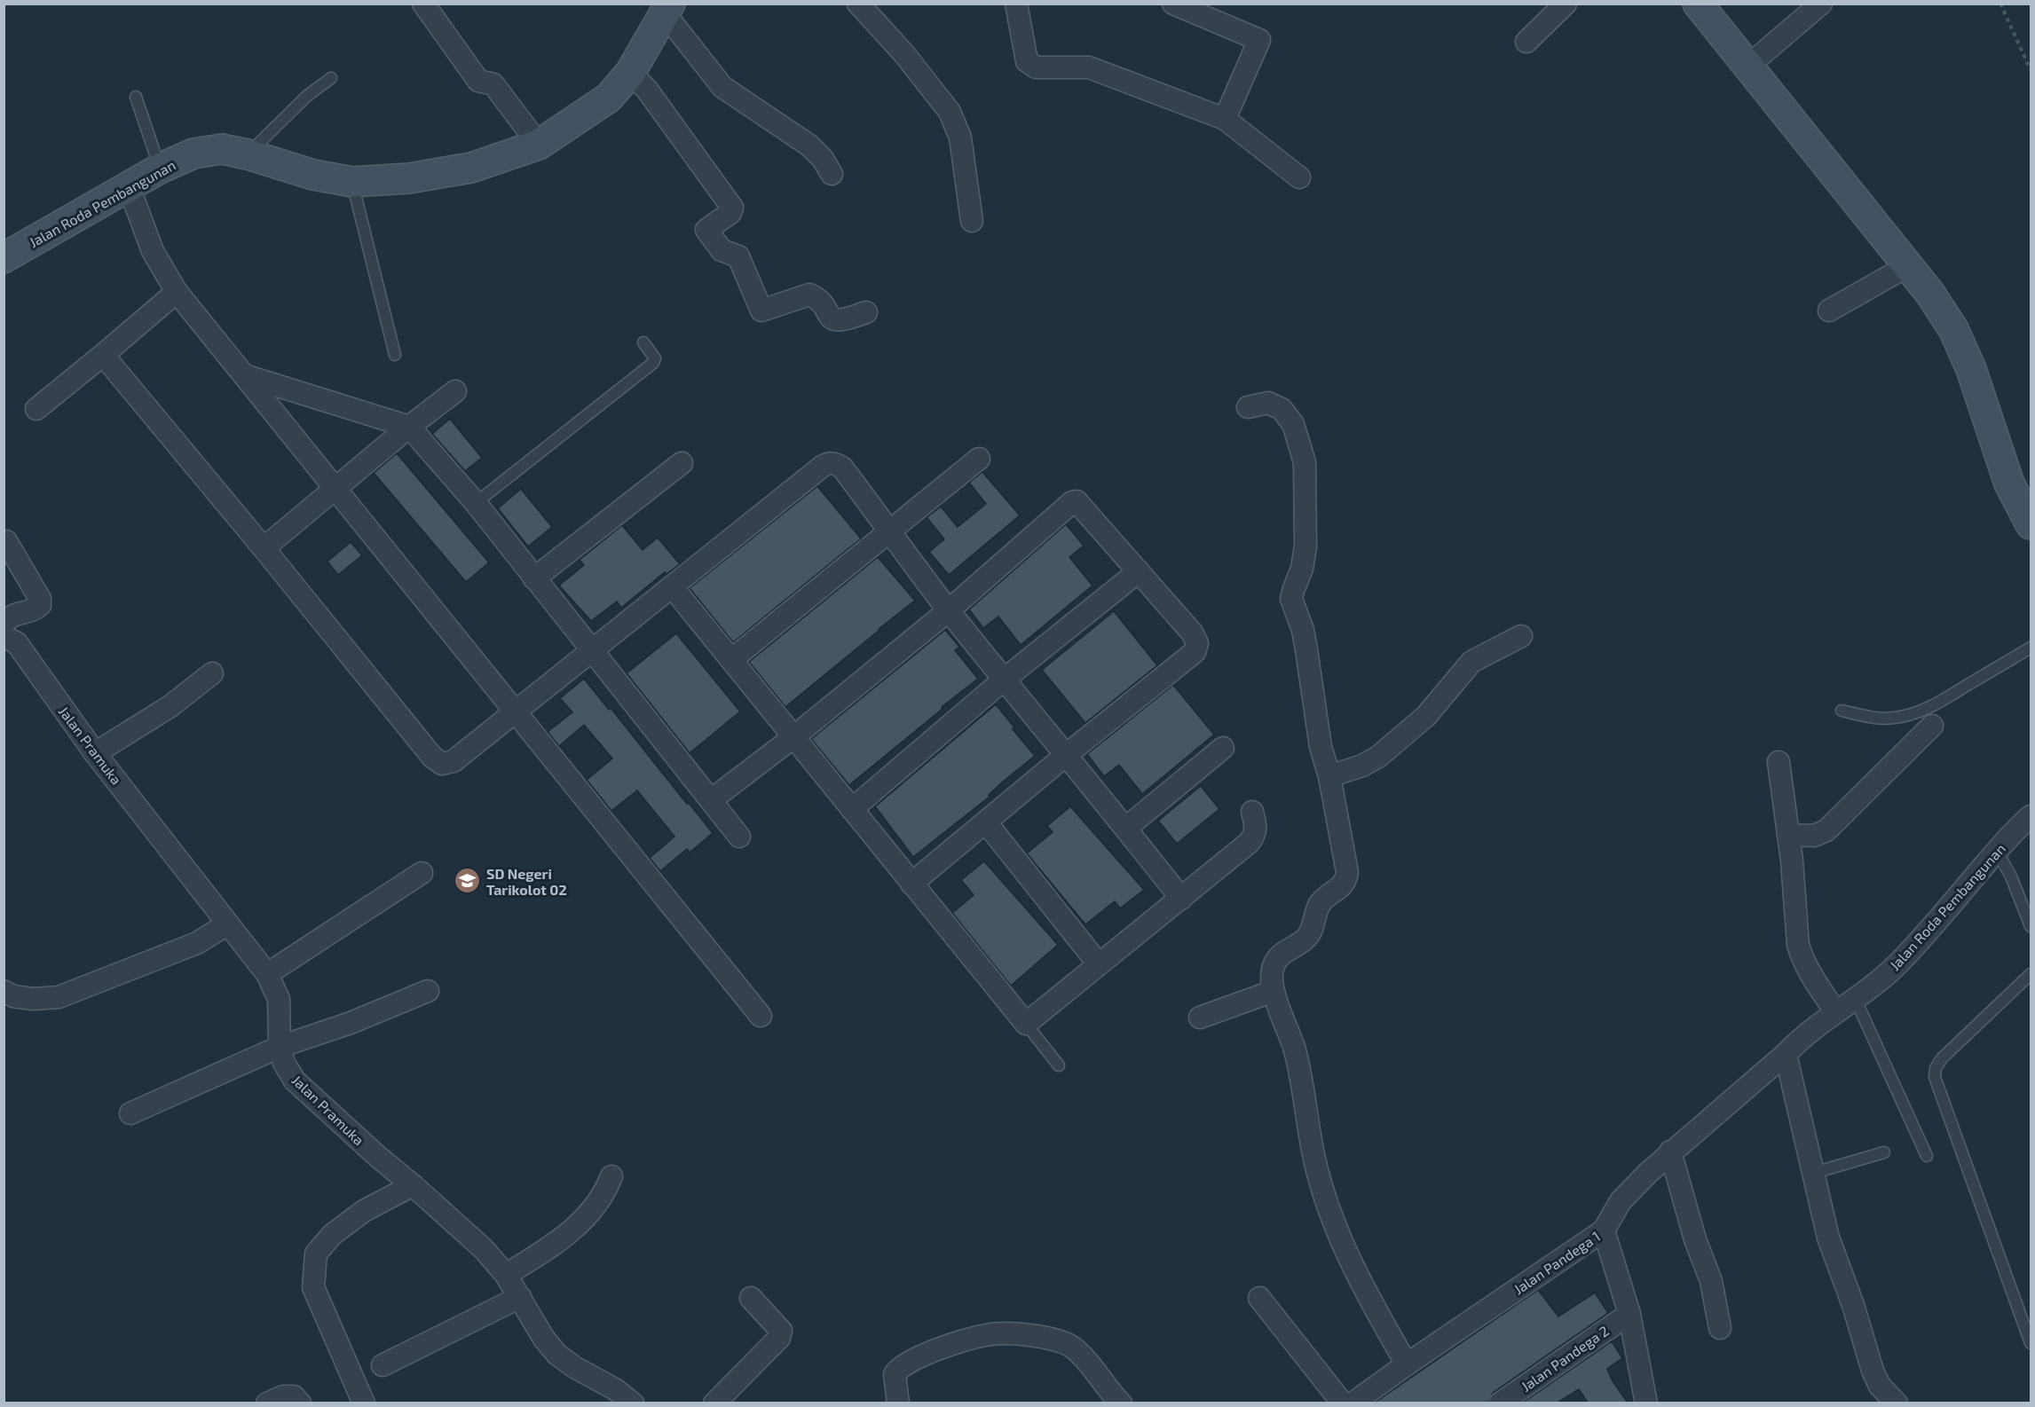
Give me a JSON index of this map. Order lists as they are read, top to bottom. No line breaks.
{"streets":{"street":["Jalan Roda Pembangunan","Jalan Pramuka","Jalan Pandega 1","Jalan Pandega 2"]},"crossings":[["Jalan Roda Pembangunan","Jalan Pandega 1"]],"places":{"school or university":["SD Negeri Tarikolot 02"]}}
